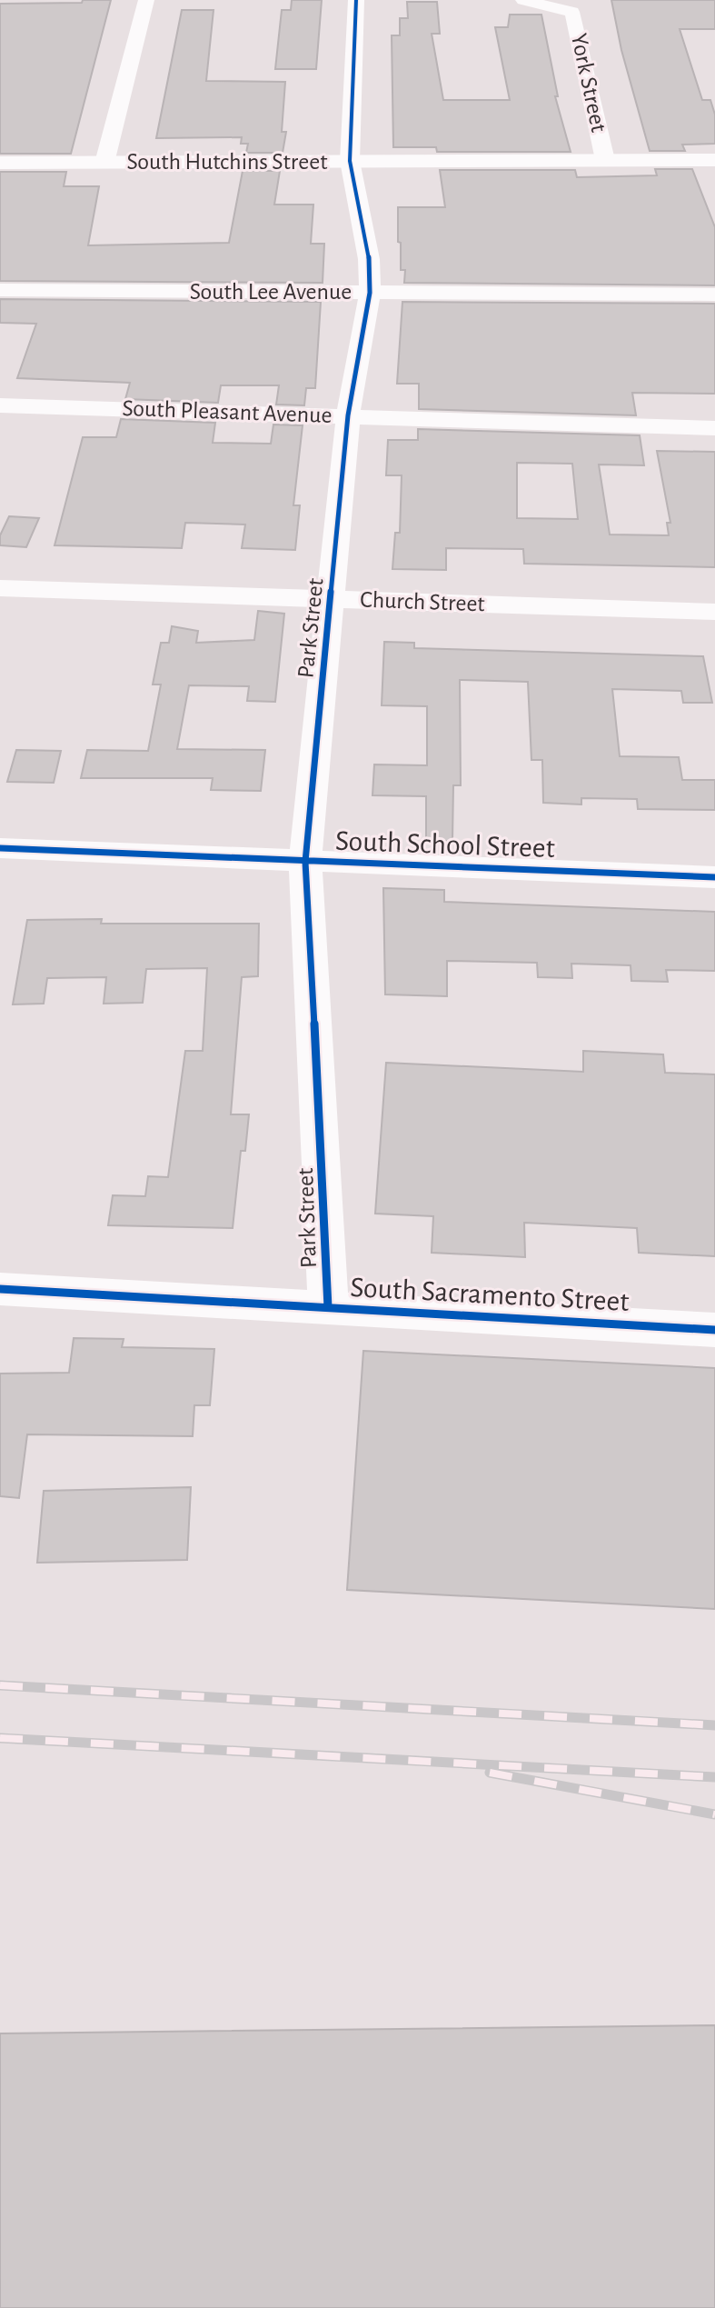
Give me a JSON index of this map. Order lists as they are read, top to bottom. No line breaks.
{"streets":{"main road":["South Hutchins Street"],"street":["York Street","South Lee Avenue","South Pleasant Avenue","Church Street","Park Street","South School Street","South Sacramento Street"]},"crossings":[["York Street","South Hutchins Street"],["South Hutchins Street","Park Street"],["South Lee Avenue","Park Street"],["South Pleasant Avenue","Park Street"],["Church Street","Park Street"],["Park Street","South School Street"],["Park Street","South Sacramento Street"]]}
